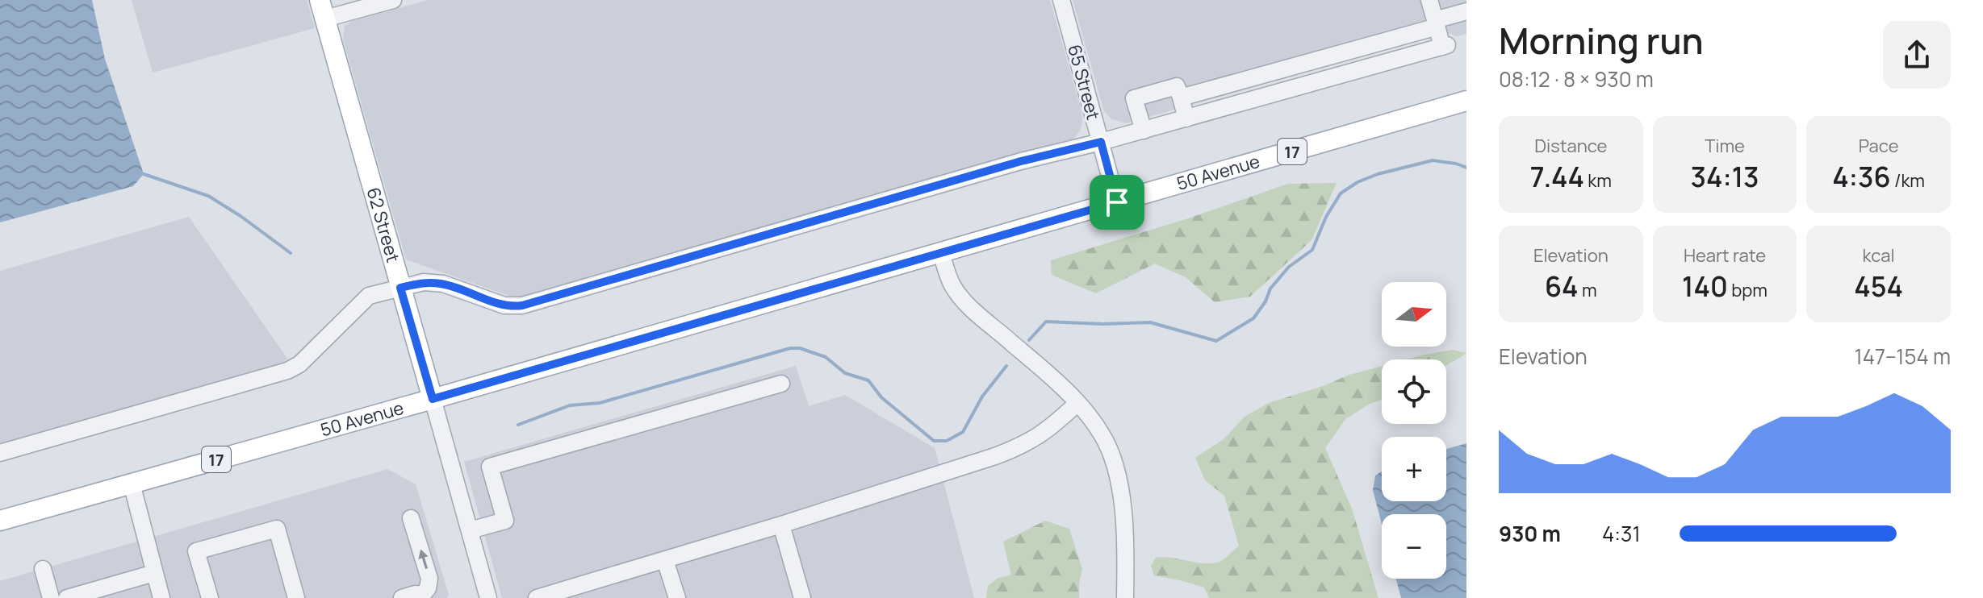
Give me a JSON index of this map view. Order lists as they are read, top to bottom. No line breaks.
{"streets":{"main road":["17","50 Avenue","62 Street"],"street":["65 Street"]},"crossings":[["65 Street","50 Avenue"],["50 Avenue","62 Street"]],"north":"right","page":{"heading":["Morning run","08:12 · 8 × 930 m"],"stats":[["Distance","7.44 km"],["Time","34:13"],["Pace","4:36 /km"],["Elevation","64 m"],["Heart rate","140 bpm"],["kcal","454"]],"map_buttons":["+","−"],"chart":["Elevation","147–154 m"],"list":[{"name":"930 m","note":"4:31"}]}}
